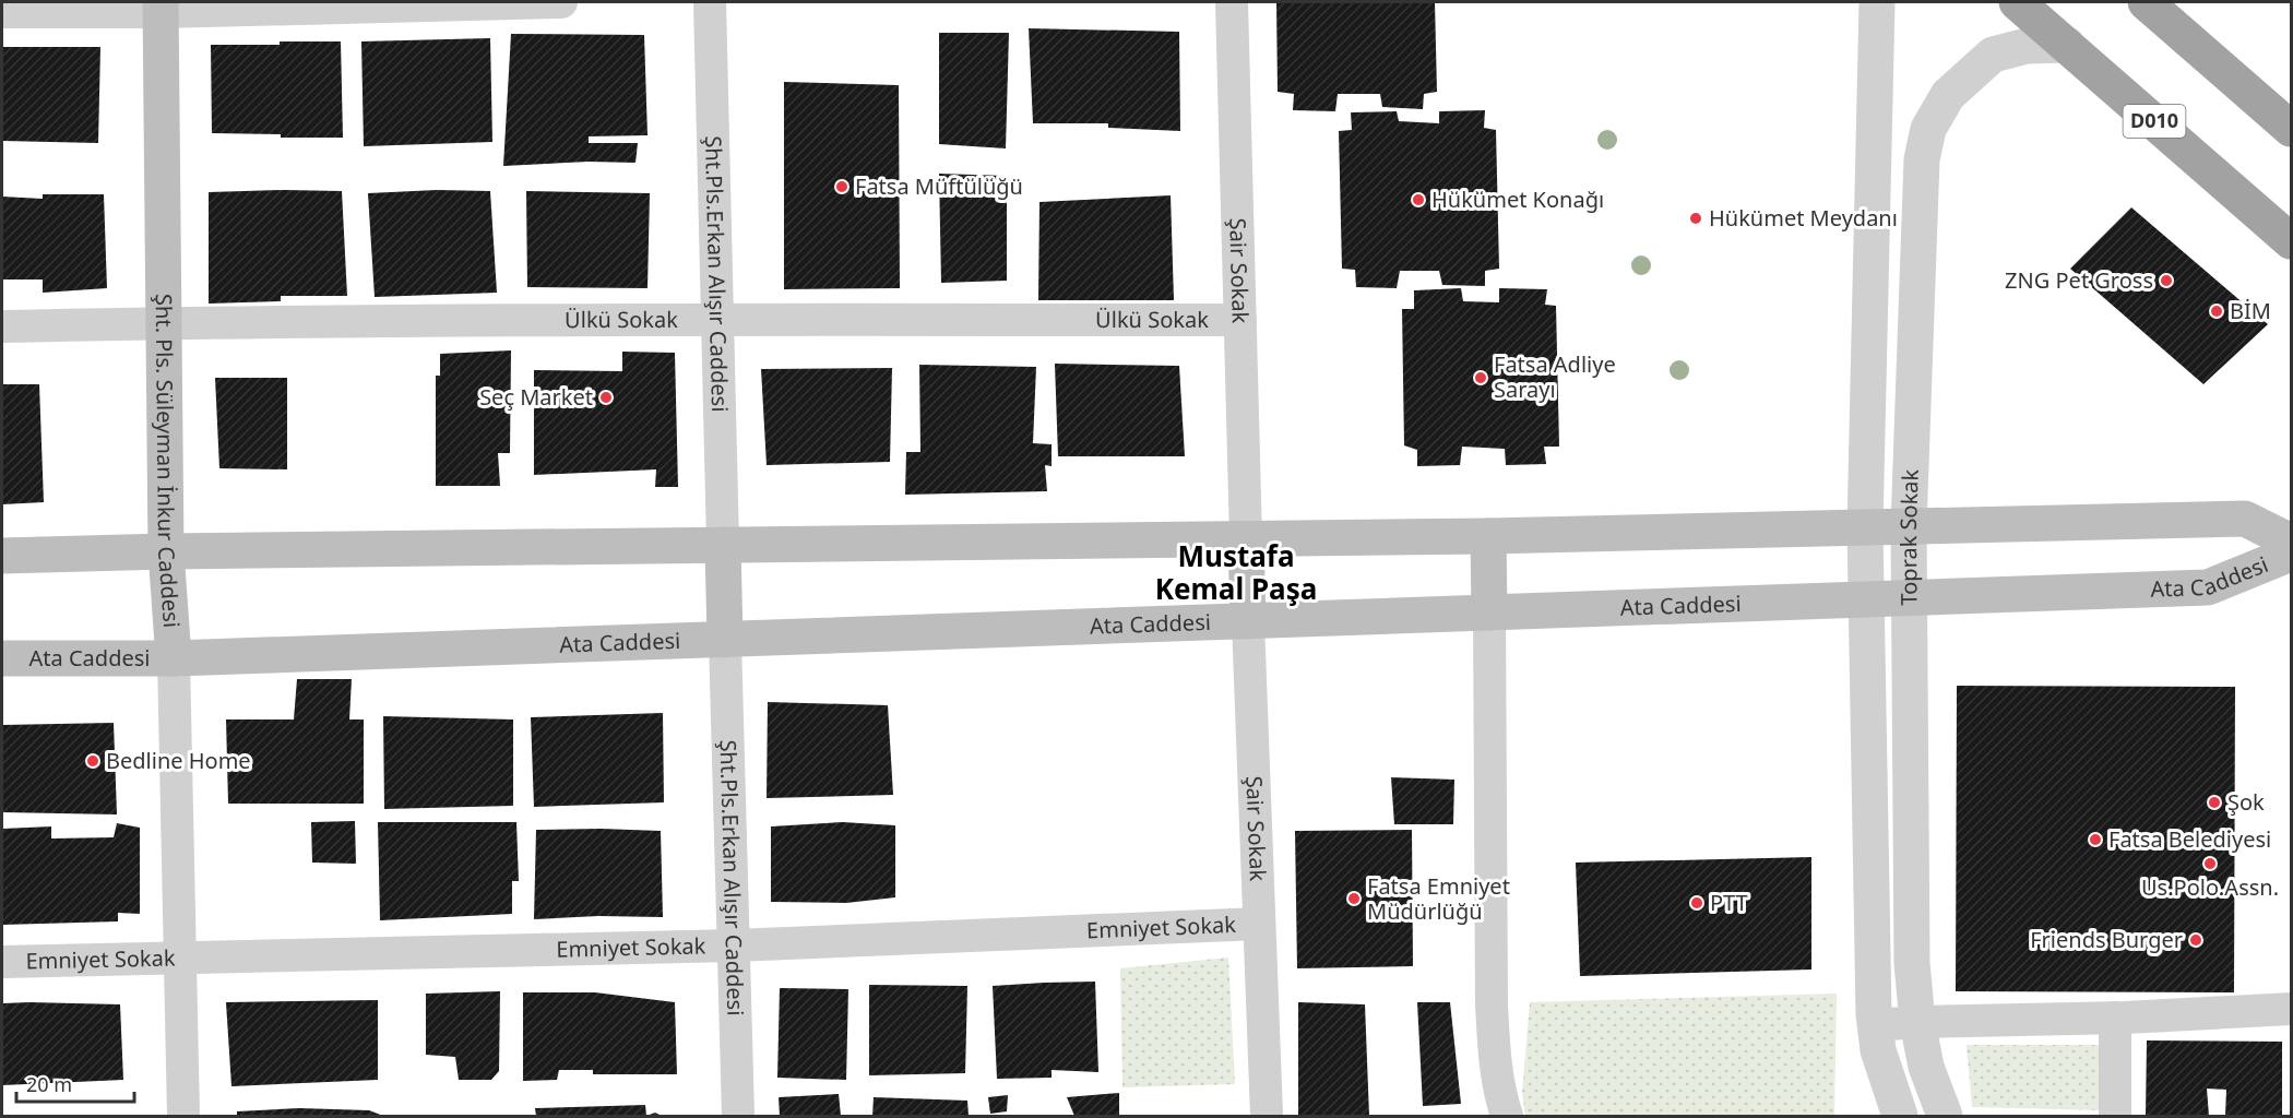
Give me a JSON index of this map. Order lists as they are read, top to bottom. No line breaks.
{"streets":{"highway":["D010"],"main road":["Şht. Pls. Süleyman İnkur Caddesi","Ata Caddesi"],"street":["Şair Sokak","Şht.Pls.Erkan Alışır Caddesi","Ülkü Sokak","Toprak Sokak","Emniyet Sokak"]},"crossings":[["D010","Toprak Sokak"],["Şair Sokak","Ülkü Sokak"],["Şair Sokak","Ata Caddesi"],["Şair Sokak","Emniyet Sokak"],["Şht.Pls.Erkan Alışır Caddesi","Ülkü Sokak"],["Şht.Pls.Erkan Alışır Caddesi","Ata Caddesi"],["Şht.Pls.Erkan Alışır Caddesi","Emniyet Sokak"],["Ülkü Sokak","Şht. Pls. Süleyman İnkur Caddesi"],["Şht. Pls. Süleyman İnkur Caddesi","Ata Caddesi"],["Şht. Pls. Süleyman İnkur Caddesi","Emniyet Sokak"],["Toprak Sokak","Ata Caddesi"]],"districts":["Mustafa Kemal Paşa"],"places":["Fatsa Müftülüğü","Hükümet Konağı","Hükümet Meydanı","ZNG Pet Gross","BİM","Fatsa Adliye Sarayı","Seç Market","Bedline Home","Şok","Fatsa Belediyesi","Us.Polo.Assn.","Fatsa Emniyet Müdürlüğü","PTT","Friends Burger"],"scale_bar":"20 m"}
